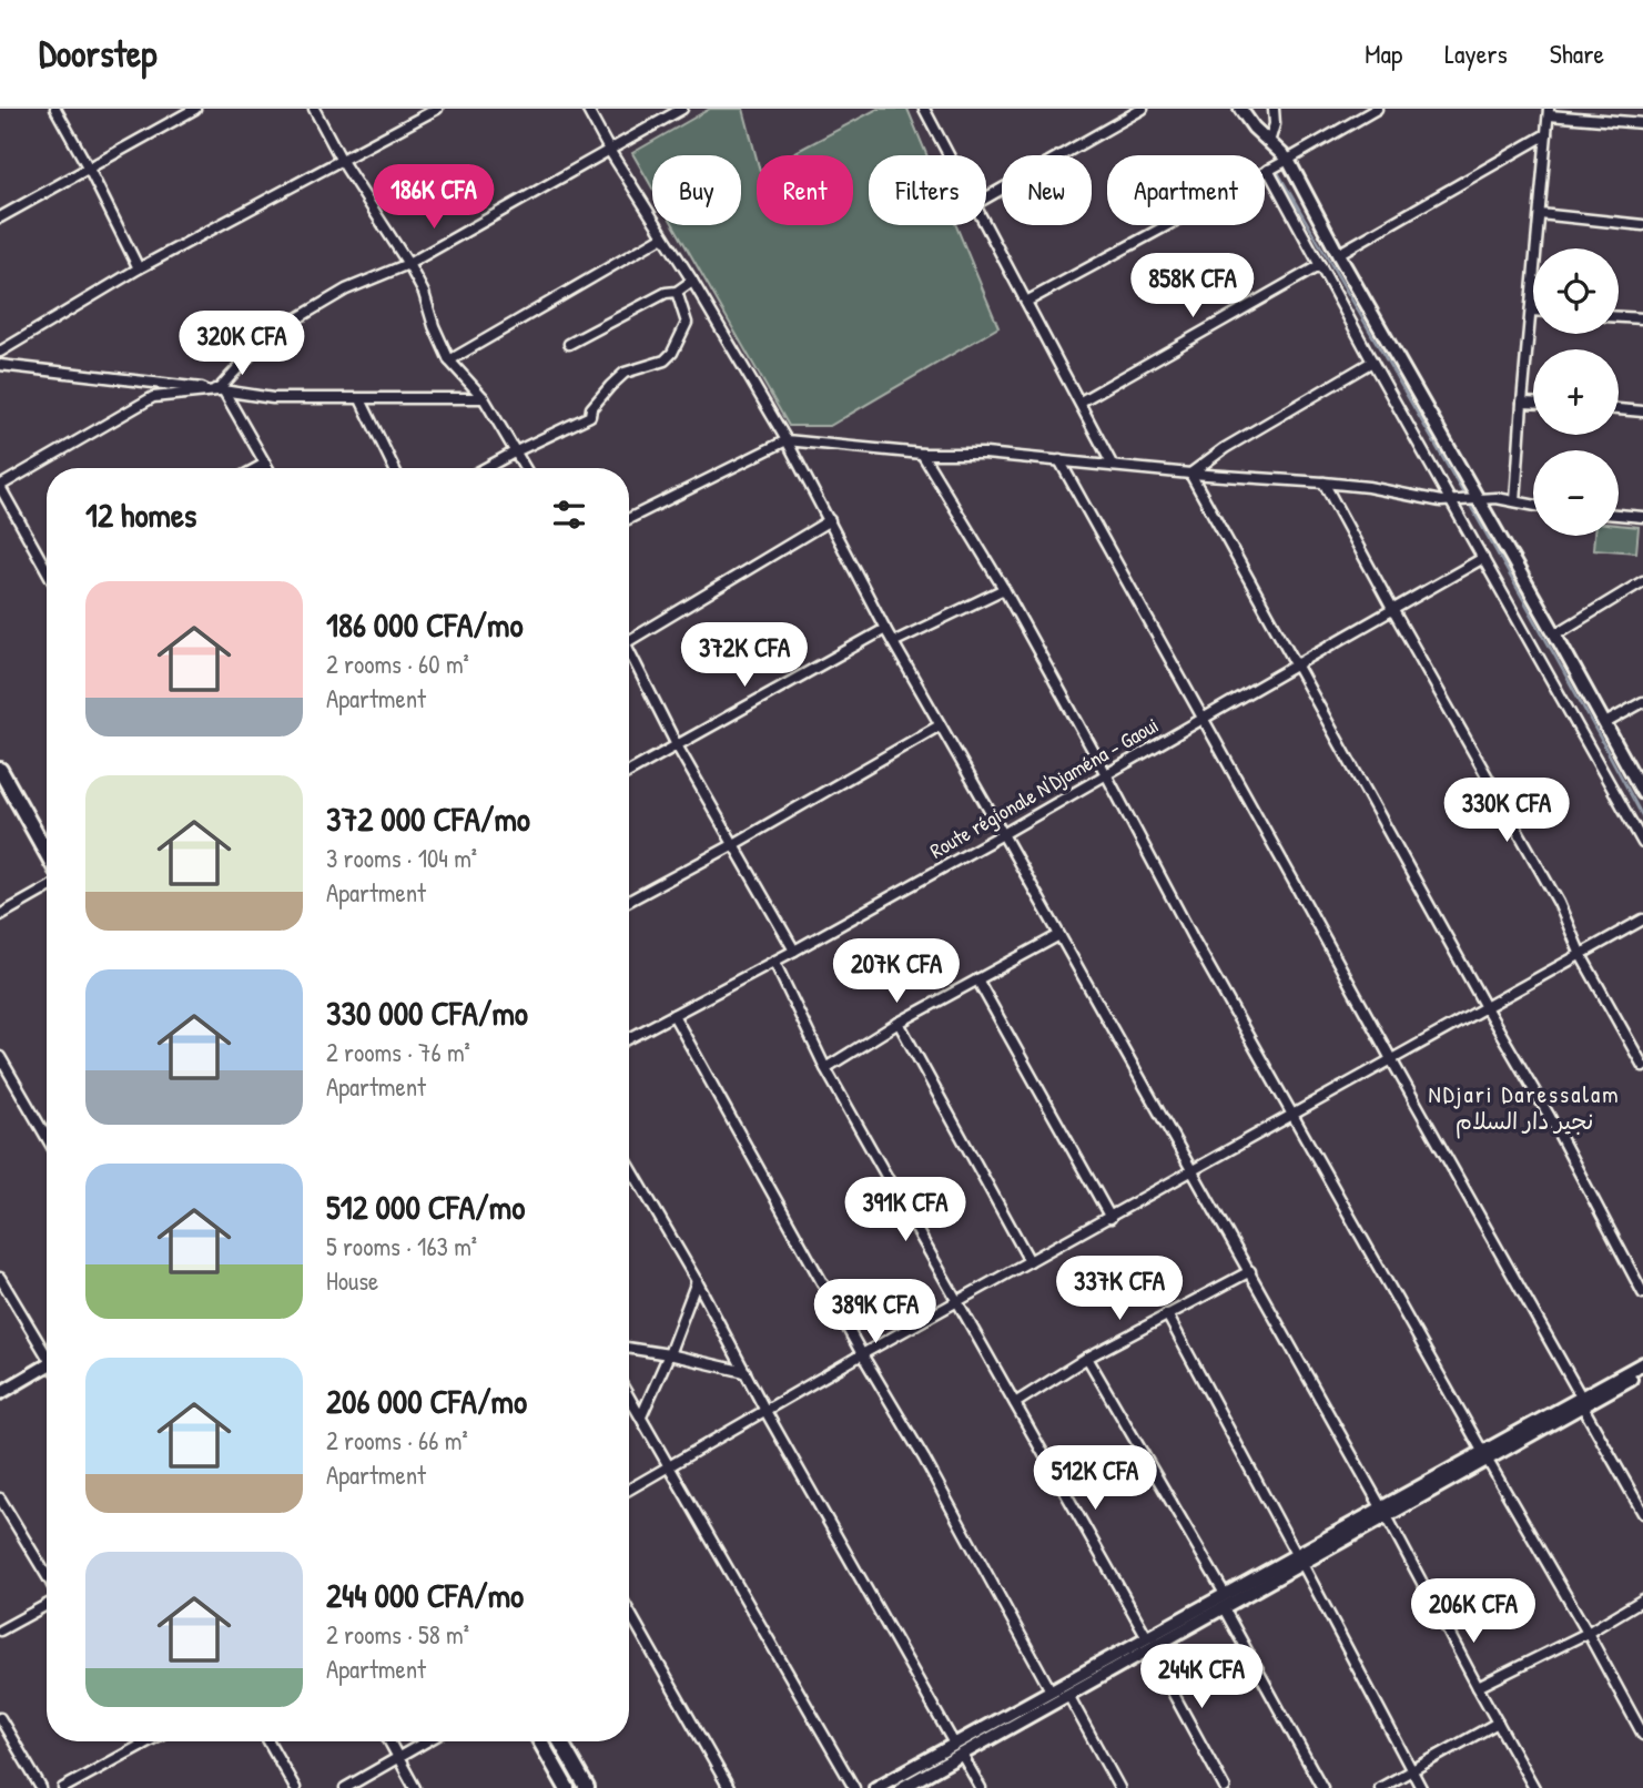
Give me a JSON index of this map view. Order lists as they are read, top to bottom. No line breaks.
{"streets":{"street":["Route régionale N'Djaména - Gaoui"]},"districts":["NDjari Daressalam نجير دار السلام"],"page":{"header":"Doorstep","nav":["Map","Layers","Share"],"chip":["Buy","Rent","Filters","New","Apartment"],"price":["186K CFA","858K CFA","320K CFA","372K CFA","330K CFA","207K CFA","391K CFA","337K CFA","389K CFA","512K CFA","206K CFA","244K CFA"],"map_buttons":["+","−"],"heading":"12 homes","list":[{"name":"186 000 CFA/mo","note":"2 rooms · 60 m² · Apartment"},{"name":"372 000 CFA/mo","note":"3 rooms · 104 m² · Apartment"},{"name":"330 000 CFA/mo","note":"2 rooms · 76 m² · Apartment"},{"name":"512 000 CFA/mo","note":"5 rooms · 163 m² · House"},{"name":"206 000 CFA/mo","note":"2 rooms · 66 m² · Apartment"},{"name":"244 000 CFA/mo","note":"2 rooms · 58 m² · Apartment"}]}}
